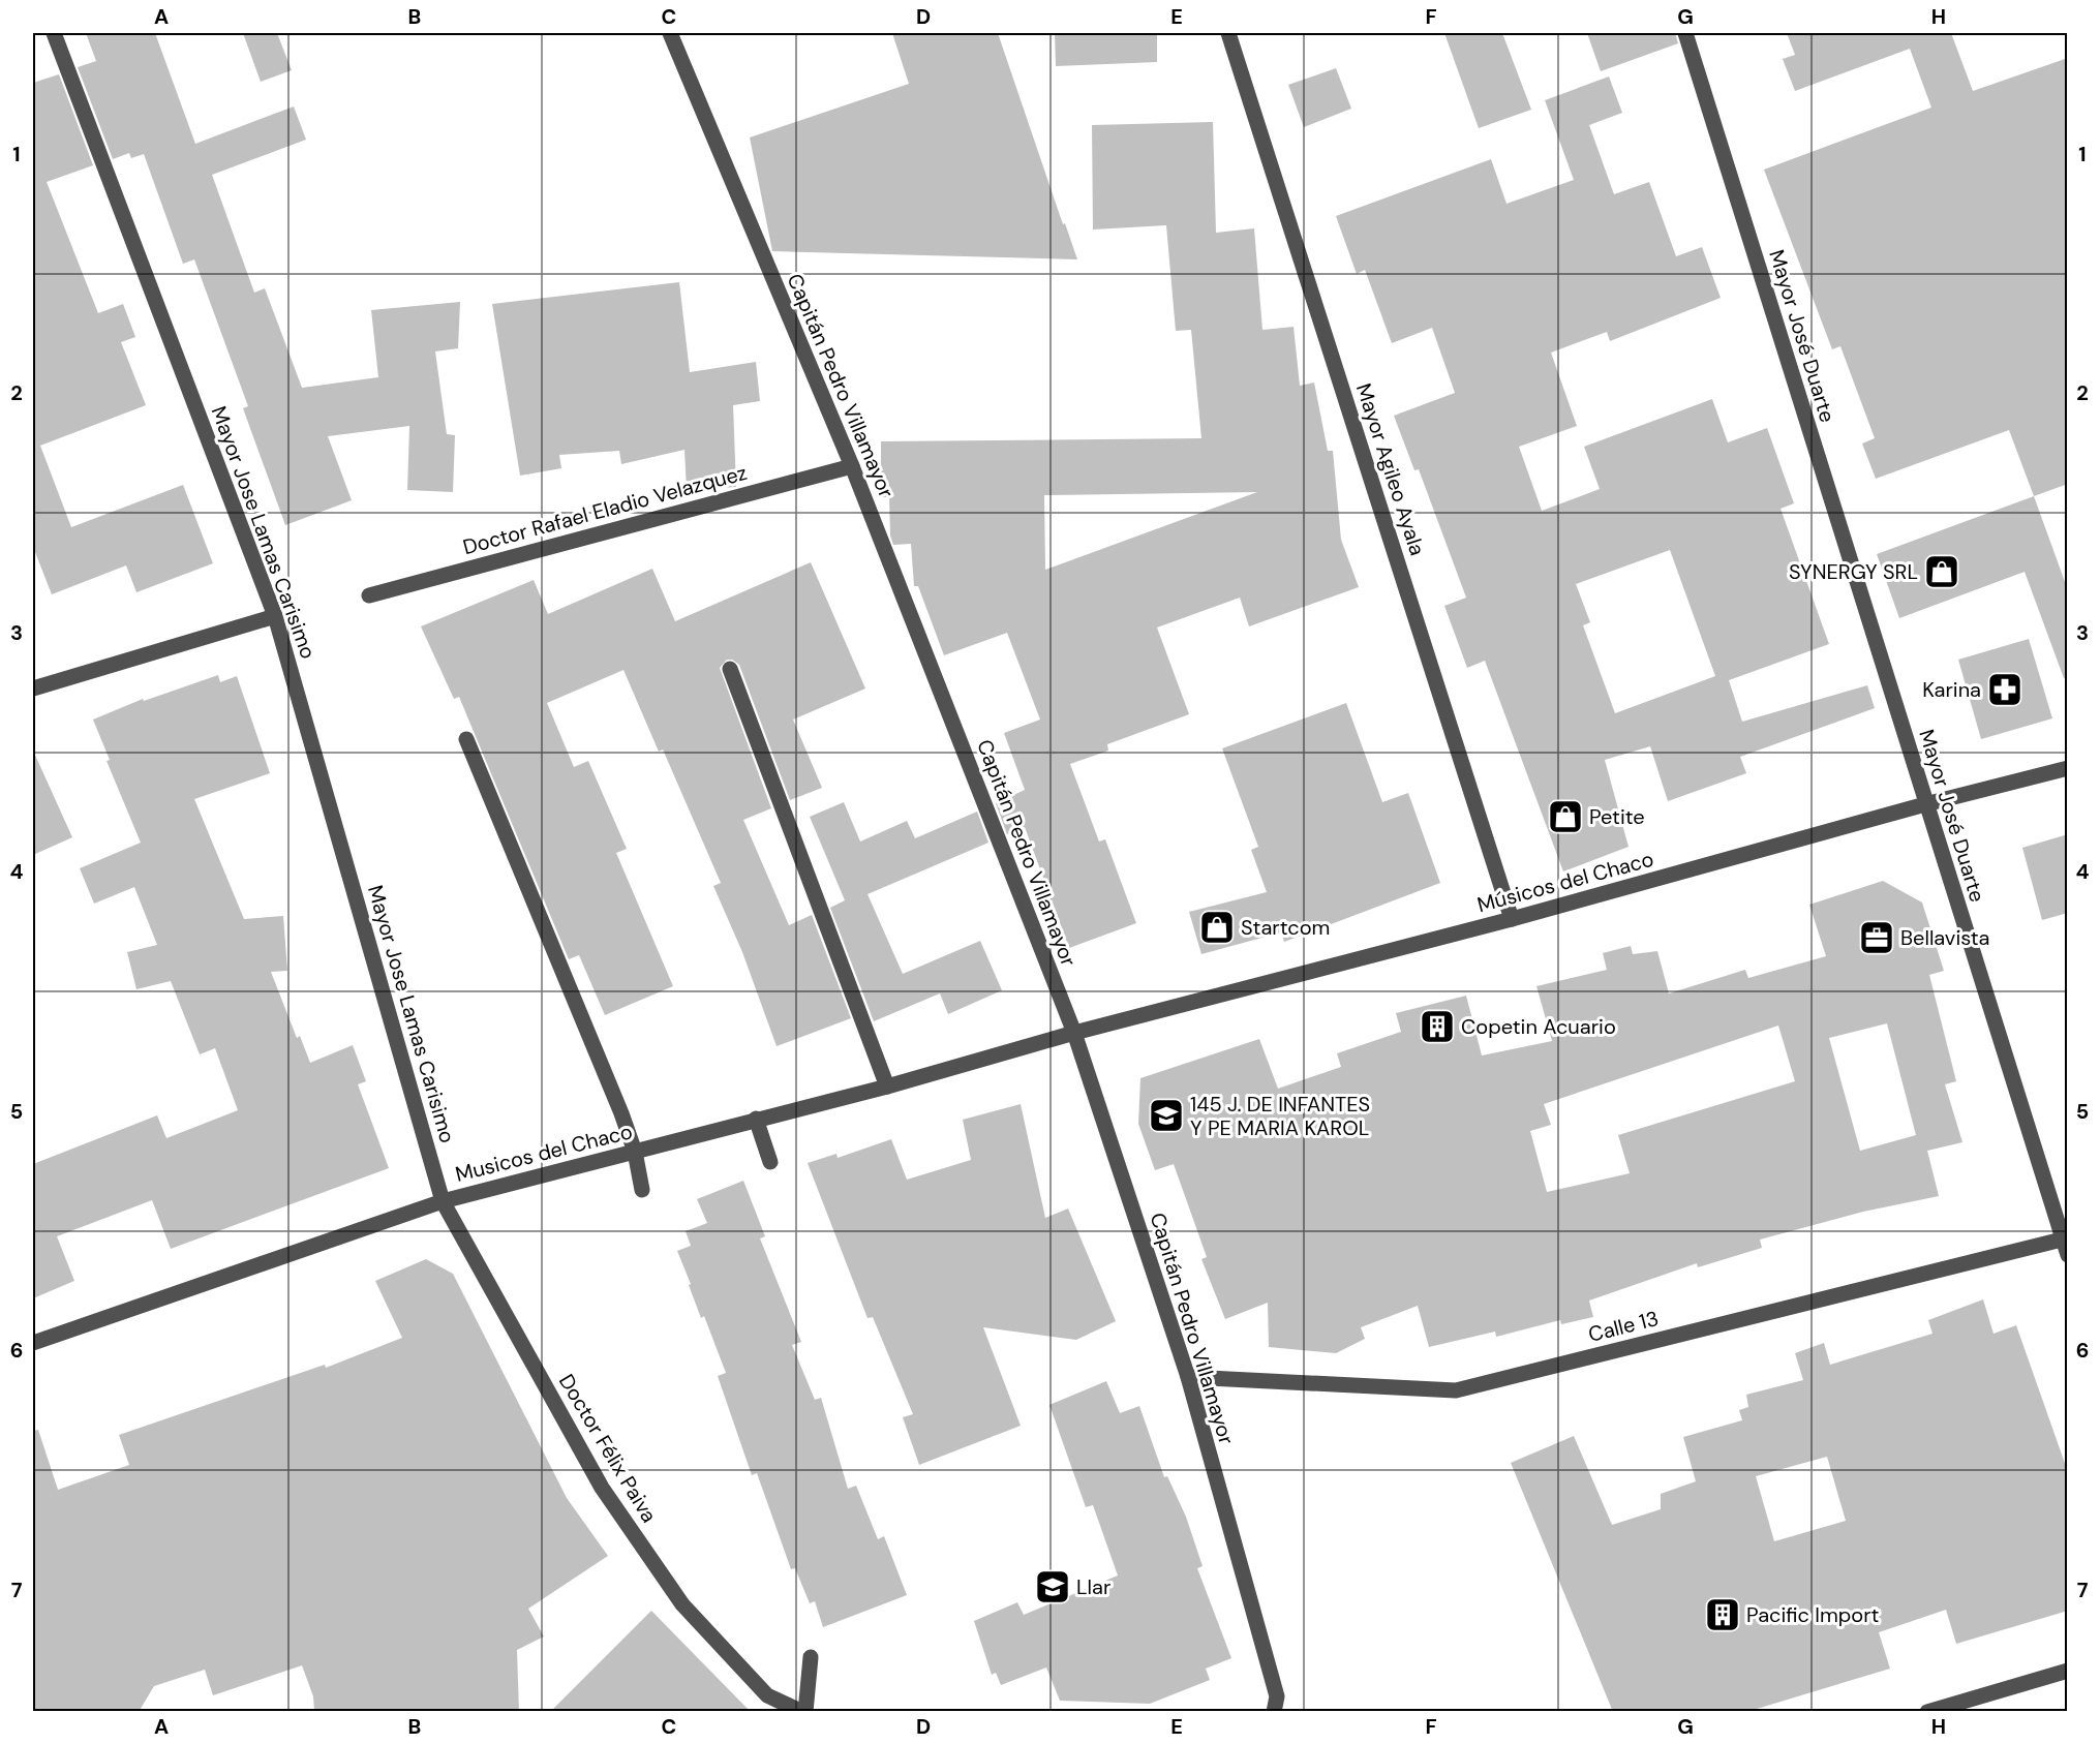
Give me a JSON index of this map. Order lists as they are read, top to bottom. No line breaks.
{"streets":{"street":["Mayor José Duarte","Capitán Pedro Villamayor","Mayor Agileo Ayala","Doctor Rafael Eladio Velazquez","Mayor Jose Lamas Carisimo","Músicos del Chaco","Musicos del Chaco","Calle 13","Doctor Félix Paiva"]},"crossings":[["Mayor José Duarte","Músicos del Chaco"],["Mayor José Duarte","Calle 13"],["Capitán Pedro Villamayor","Doctor Rafael Eladio Velazquez"],["Capitán Pedro Villamayor","Músicos del Chaco"],["Capitán Pedro Villamayor","Musicos del Chaco"],["Capitán Pedro Villamayor","Calle 13"],["Mayor Agileo Ayala","Músicos del Chaco"],["Mayor Jose Lamas Carisimo","Musicos del Chaco"],["Mayor Jose Lamas Carisimo","Doctor Félix Paiva"],["Músicos del Chaco","Musicos del Chaco"],["Musicos del Chaco","Doctor Félix Paiva"]],"places":{"shop":["SYNERGY SRL","Petite","Startcom"],"pharmacy":["Karina"],"office":["Bellavista"],"building":["Copetin Acuario","Pacific Import"],"school or university":["145 J. DE INFANTES Y PE MARIA KAROL","Llar"]},"grid":{"columns":["A","B","C","D","E","F","G","H"],"rows":["1","2","3","4","5","6","7"]}}
